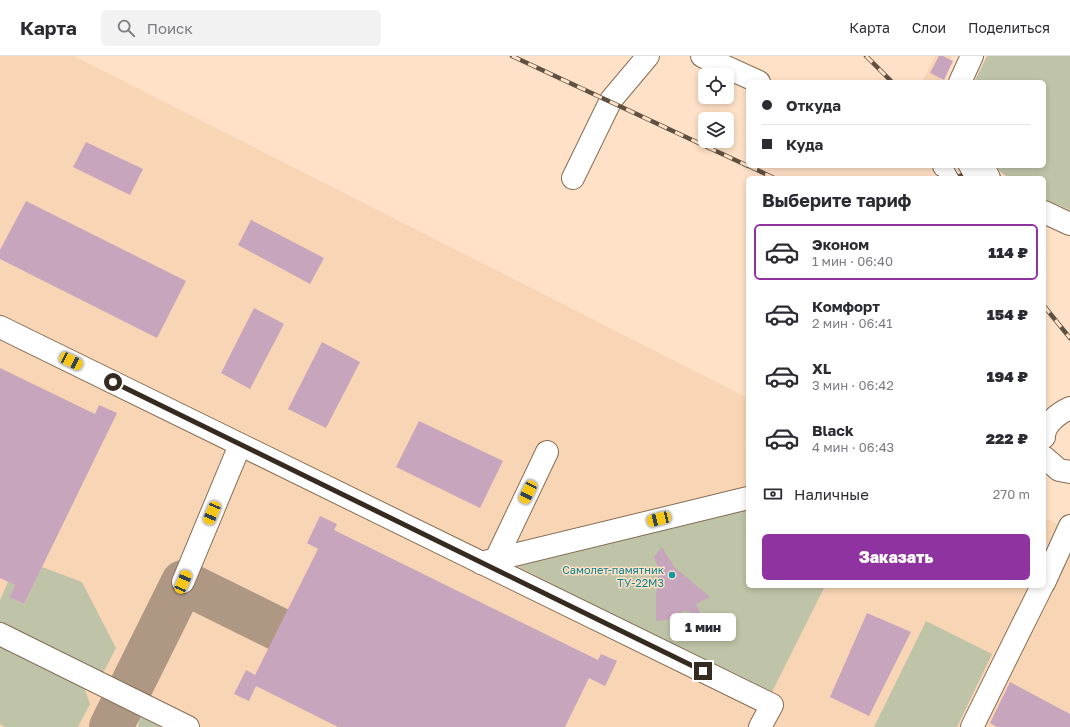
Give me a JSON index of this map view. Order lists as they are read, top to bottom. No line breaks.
{"places":["Самолет-памятник ТУ-22М3"],"page":{"header":"Карта","search":"Поиск","nav":["Карта","Слои","Поделиться"],"banner":["Откуда","Куда"],"heading":"Выберите тариф","list":[{"name":"Эконом","note":"1 мин · 06:40","value":"114 ₽"},{"name":"Комфорт","note":"2 мин · 06:41","value":"154 ₽"},{"name":"XL","note":"3 мин · 06:42","value":"194 ₽"},{"name":"Black","note":"4 мин · 06:43","value":"222 ₽"}],"pay":["Наличные","270 m"],"buttons":"Заказать","bubble":"1 мин"}}
